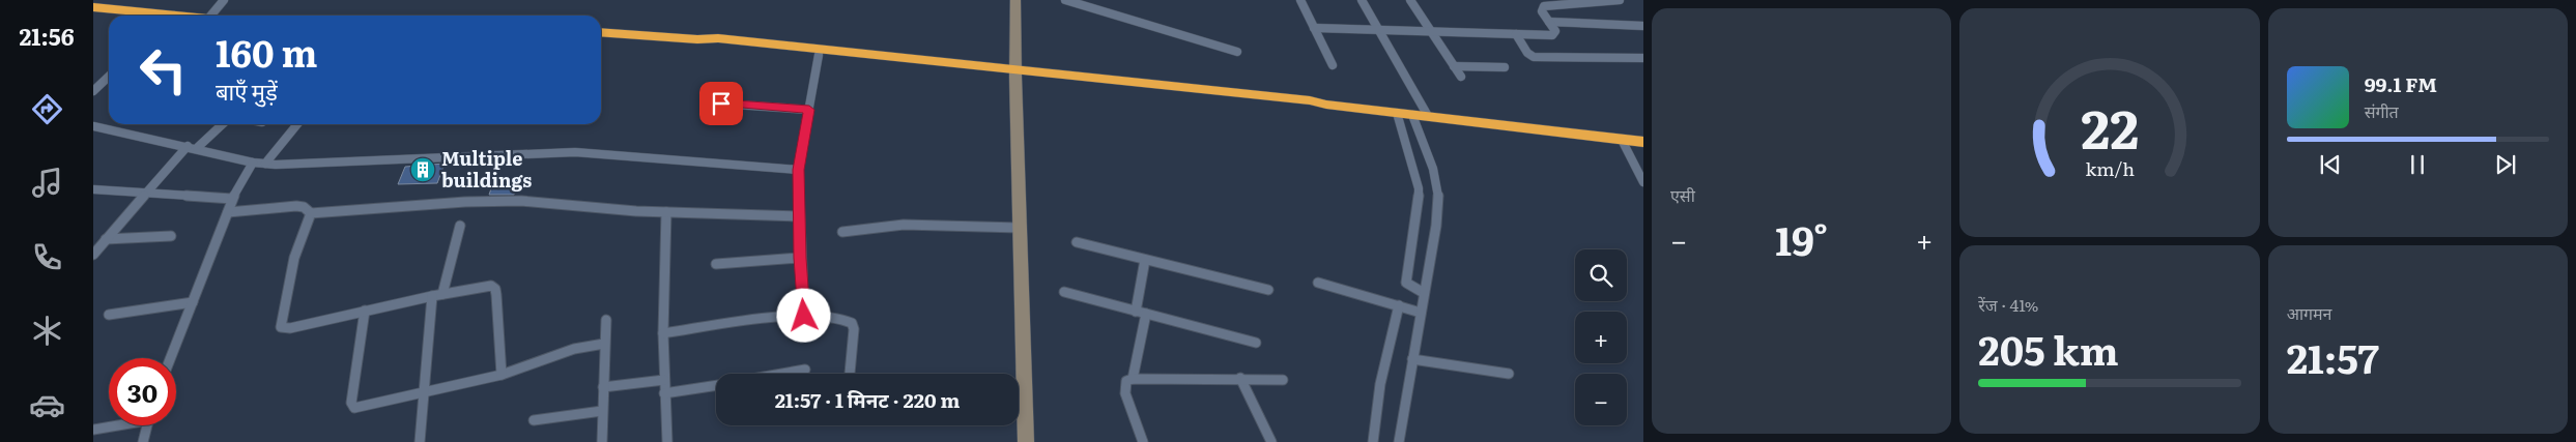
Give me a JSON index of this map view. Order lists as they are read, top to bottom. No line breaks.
{"places":{"building":["Multiple buildings"]},"page":{"tabs":"21:56","tile":["एसी",["रेंज · 41%","205 km"],["आगमन","21:57"]],"turn":["160 m","बाएँ मुड़ें"],"song":["99.1 FM","संगीत"],"heat":["−","19°","+"],"map_buttons":["+","−"],"limit":"30","trip":"21:57 · 1 मिनट · 220 m","gauge":["22","km/h"]}}
